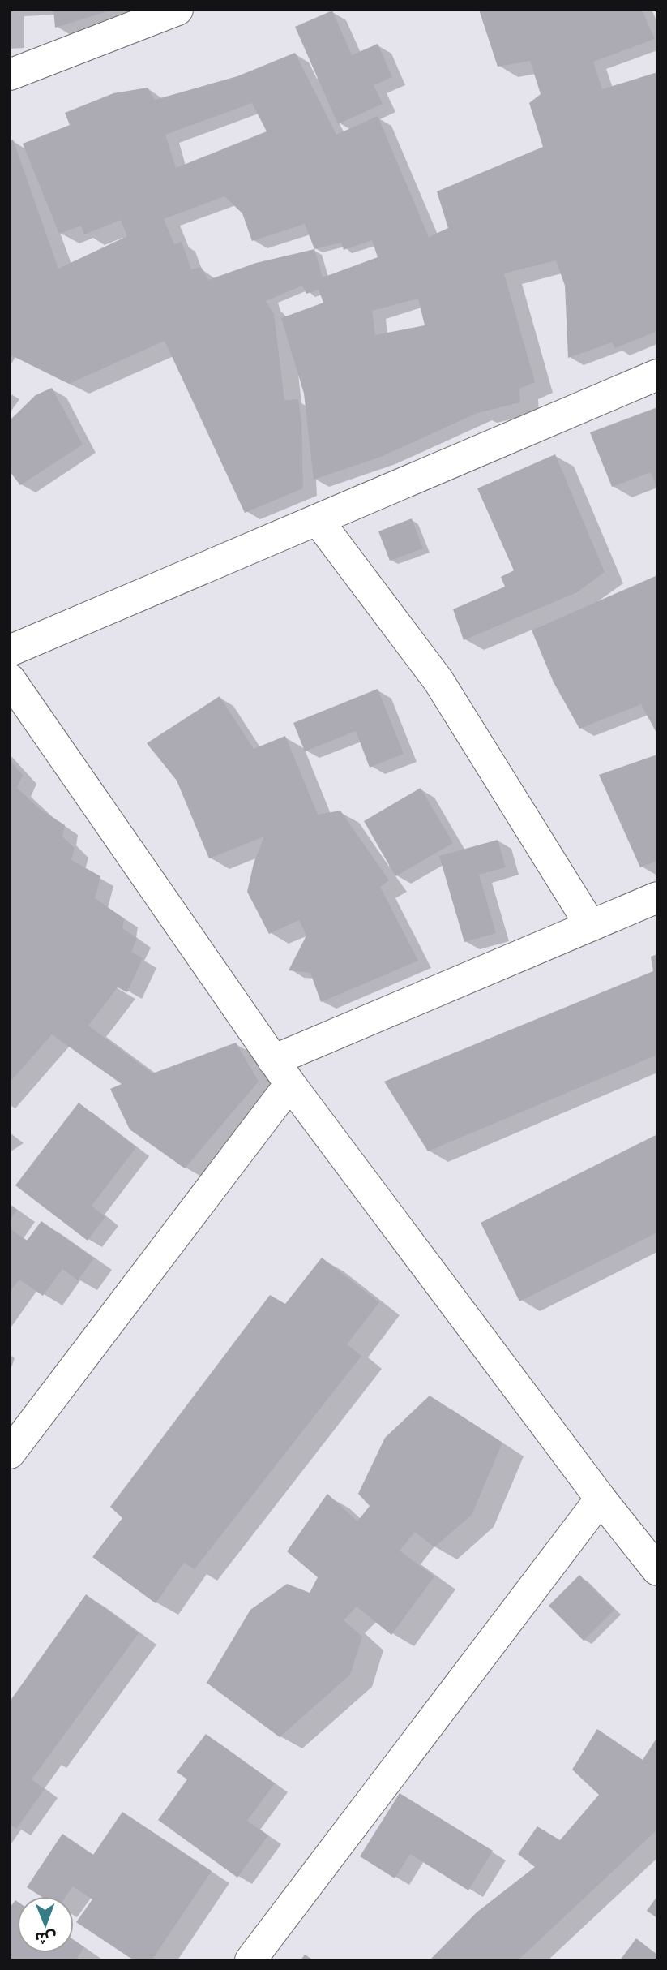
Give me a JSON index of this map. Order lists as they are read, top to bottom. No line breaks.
{"north":"bottom"}
